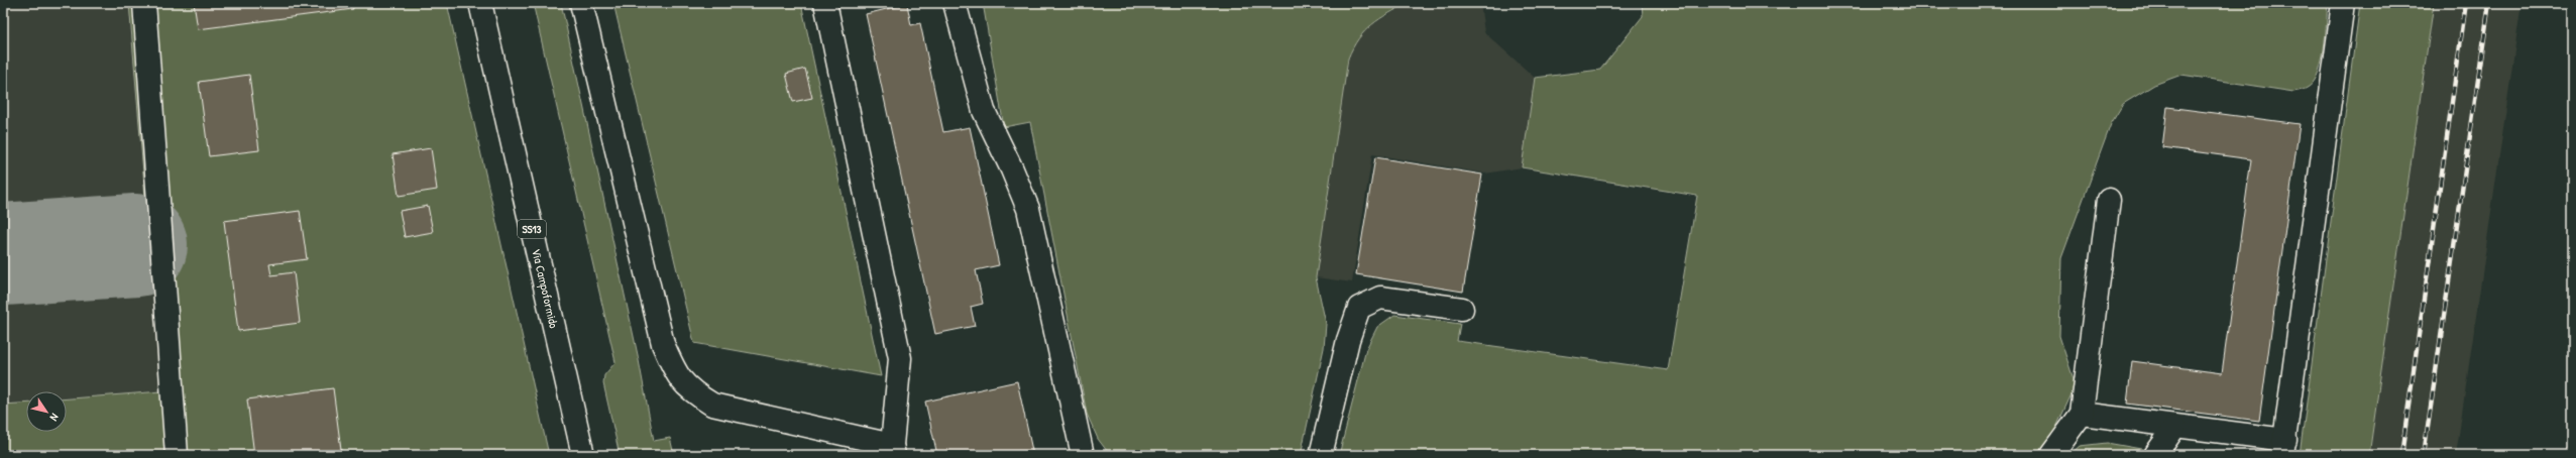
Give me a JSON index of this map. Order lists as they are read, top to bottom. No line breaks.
{"streets":{"main road":["SS13","Via Campoformido"]},"north":"bottom right"}
